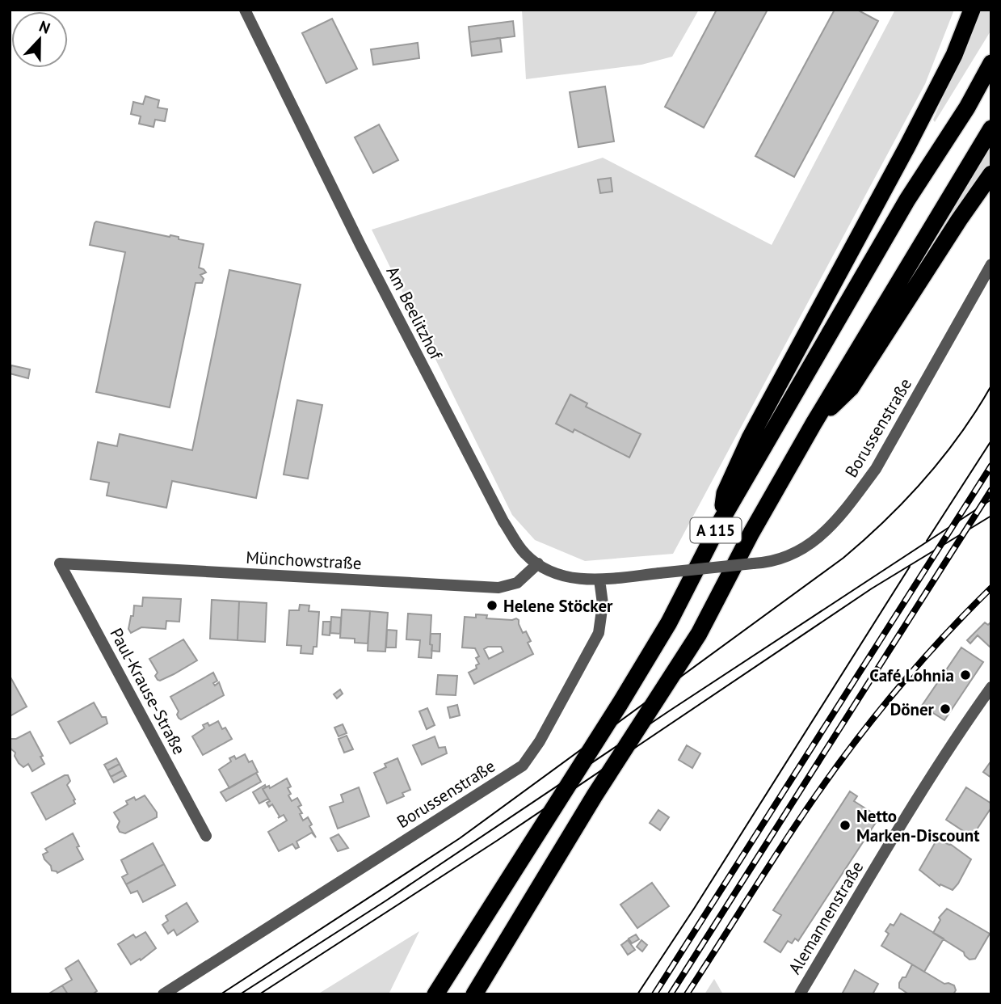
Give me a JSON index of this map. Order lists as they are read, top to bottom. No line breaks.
{"streets":{"highway":["A 115"],"street":["Am Beelitzhof","Borussenstraße","Münchowstraße","Paul-Krause-Straße","Alemannenstraße"]},"crossings":[["Am Beelitzhof","Borussenstraße"],["Am Beelitzhof","Münchowstraße"],["Münchowstraße","Paul-Krause-Straße"]],"places":["Helene Stöcker","Café Lohnia","Döner","Netto Marken-Discount"],"north":"top"}
